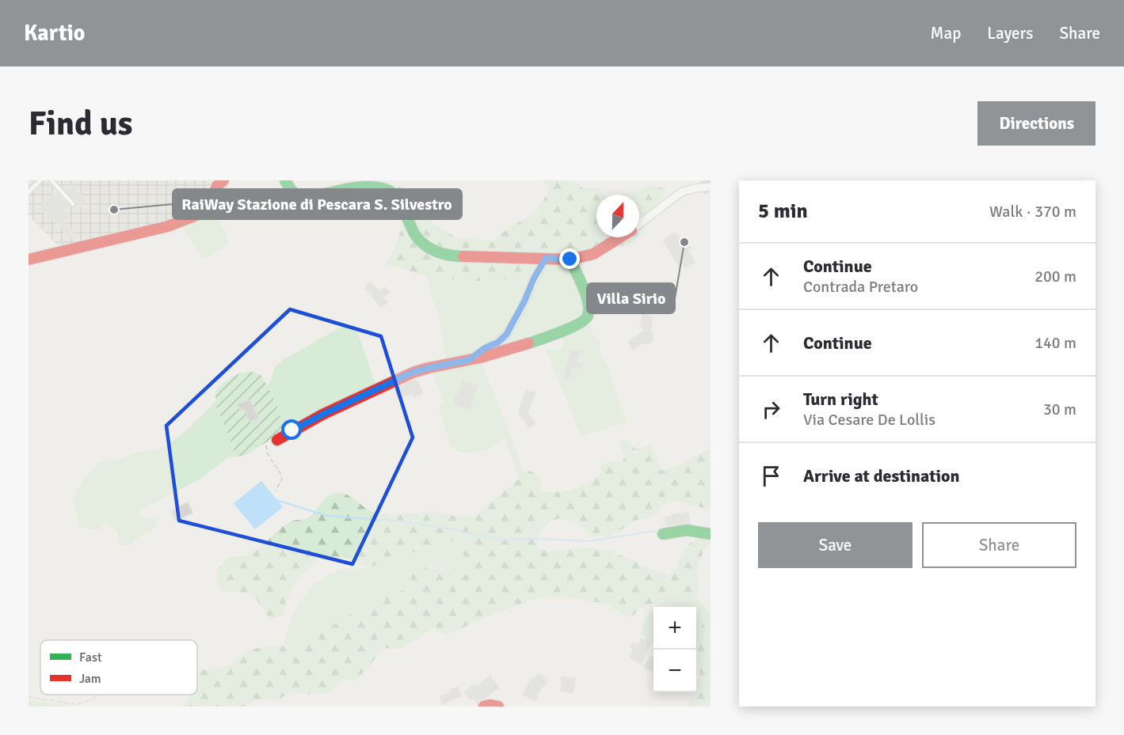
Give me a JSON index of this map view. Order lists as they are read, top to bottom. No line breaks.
{"places":["RaiWay Stazione di Pescara S. Silvestro","Villa Sirio"],"legend":["Fast","Jam"],"north":"top","page":{"header":"Kartio","nav":["Map","Layers","Share"],"buttons":["Directions",["Save","Share"]],"title":"Find us","heading":["5 min","Walk · 370 m"],"list":[["Continue","Contrada Pretaro","200 m"],["Continue","140 m"],["Turn right","Via Cesare De Lollis","30 m"],"Arrive at destination"],"map_buttons":["+","−"]}}
